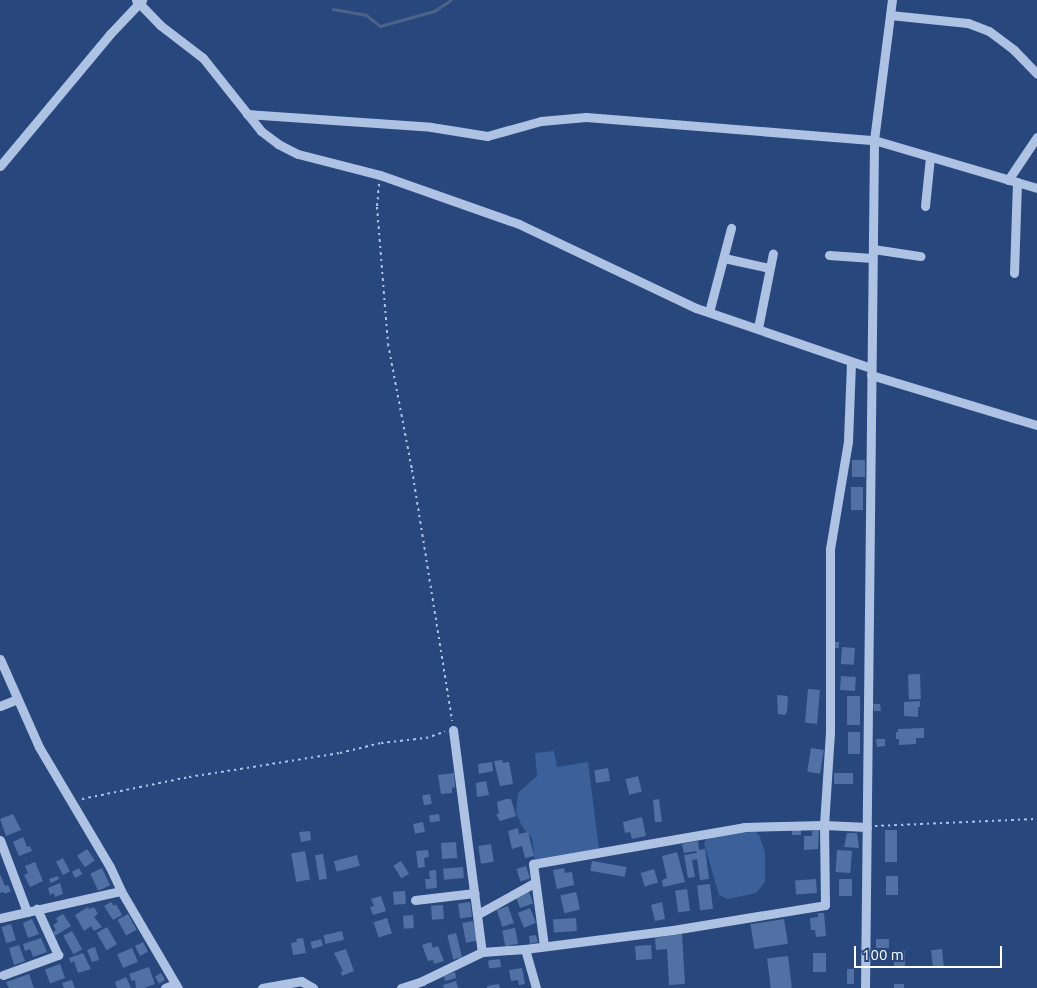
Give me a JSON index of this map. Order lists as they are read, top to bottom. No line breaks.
{"scale_bar":"100 m"}
